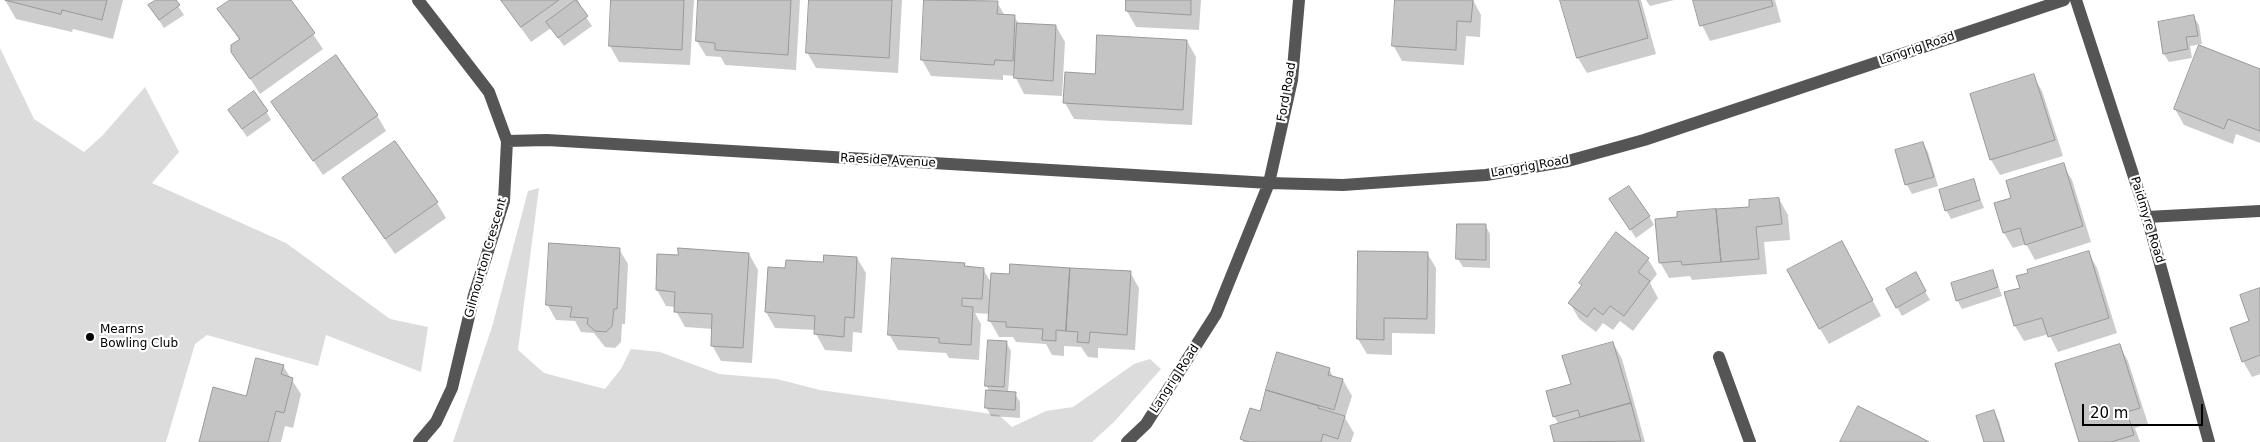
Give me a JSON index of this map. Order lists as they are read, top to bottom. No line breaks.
{"streets":{"street":["Langrig Road","Ford Road","Raeside Avenue","Paidmyre Road","Gilmourton Crescent"]},"crossings":[["Langrig Road","Ford Road"],["Langrig Road","Raeside Avenue"],["Ford Road","Raeside Avenue"],["Raeside Avenue","Gilmourton Crescent"]],"places":["Mearns Bowling Club"],"scale_bar":"20 m"}
